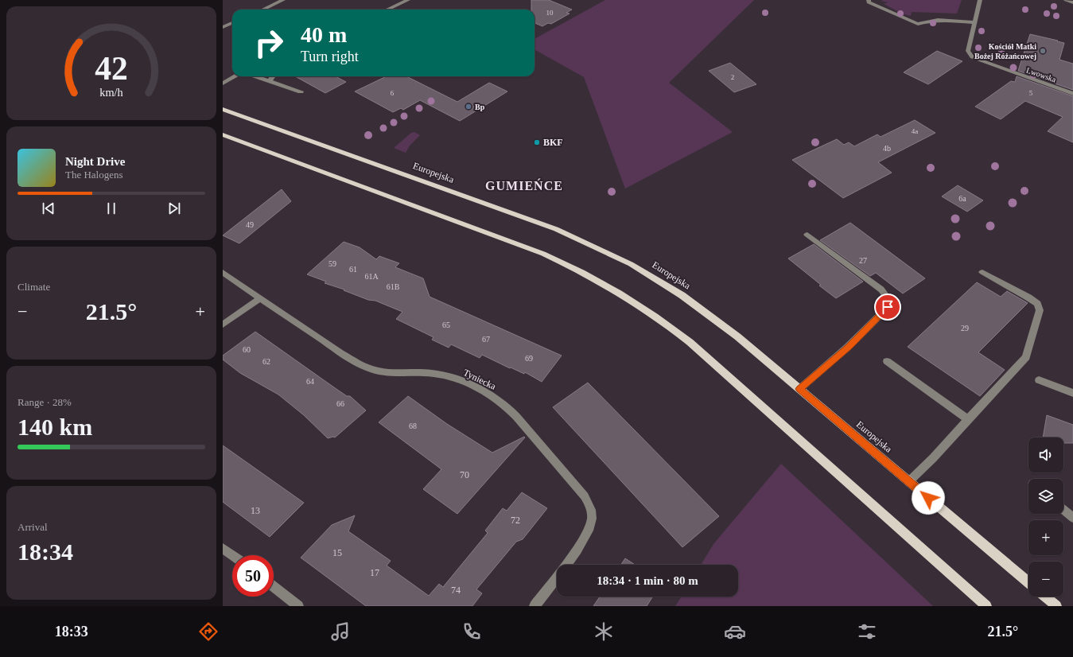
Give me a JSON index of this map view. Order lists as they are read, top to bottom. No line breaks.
{"streets":{"main road":["Europejska"],"street":["Lwowska","Tyniecka"]},"districts":["GUMIEŃCE"],"places":["Kościół Matki Bożej Różańcowej","Bp","BKF"],"house_numbers":["10","2","6","5","4a","4b","6a","49","27","59","61","61A","61B","65","29","67","60","69","62","64","66","68","70","13","72","15","17","74"],"page":{"turn":["40 m","Turn right"],"song":["Night Drive","The Halogens"],"tile":["Climate",["Range · 28%","140 km"],["Arrival","18:34"]],"heat":["−","21.5°","+"],"map_buttons":["+","−"],"limit":"50","trip":"18:34 · 1 min · 80 m","tabs":["18:33","21.5°"],"gauge":["42","km/h"]}}
